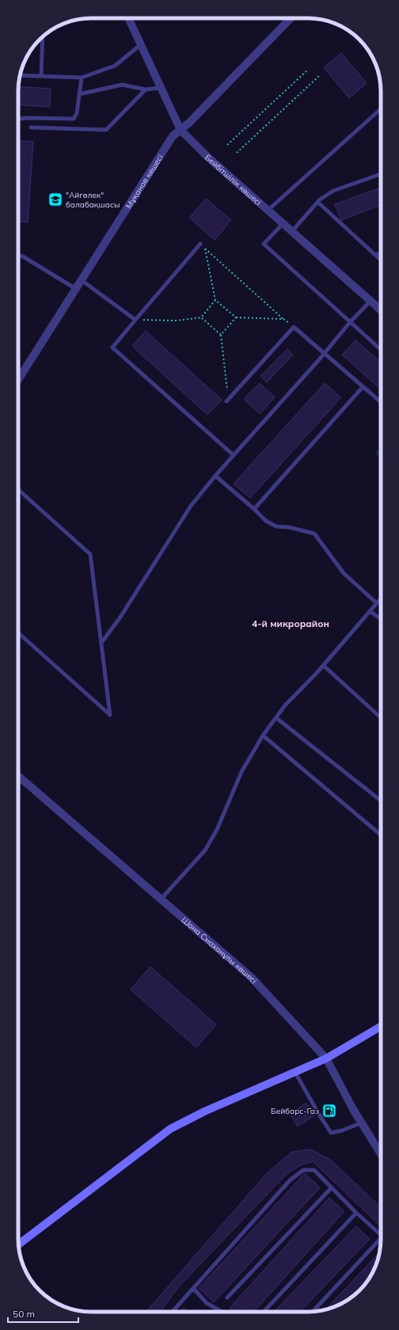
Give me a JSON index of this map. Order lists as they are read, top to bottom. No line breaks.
{"streets":{"street":["Бейбітшілік көшесі","Мұқанов көшесі","Шона Смаханұлы көшесі"]},"crossings":[["Бейбітшілік көшесі","Мұқанов көшесі"]],"districts":["4-й микрорайон"],"places":{"school or university":["\"Айгөлек\" балабақшасы"],"fuel station":["Бейбарс-Газ"]},"scale_bar":"50 m"}
